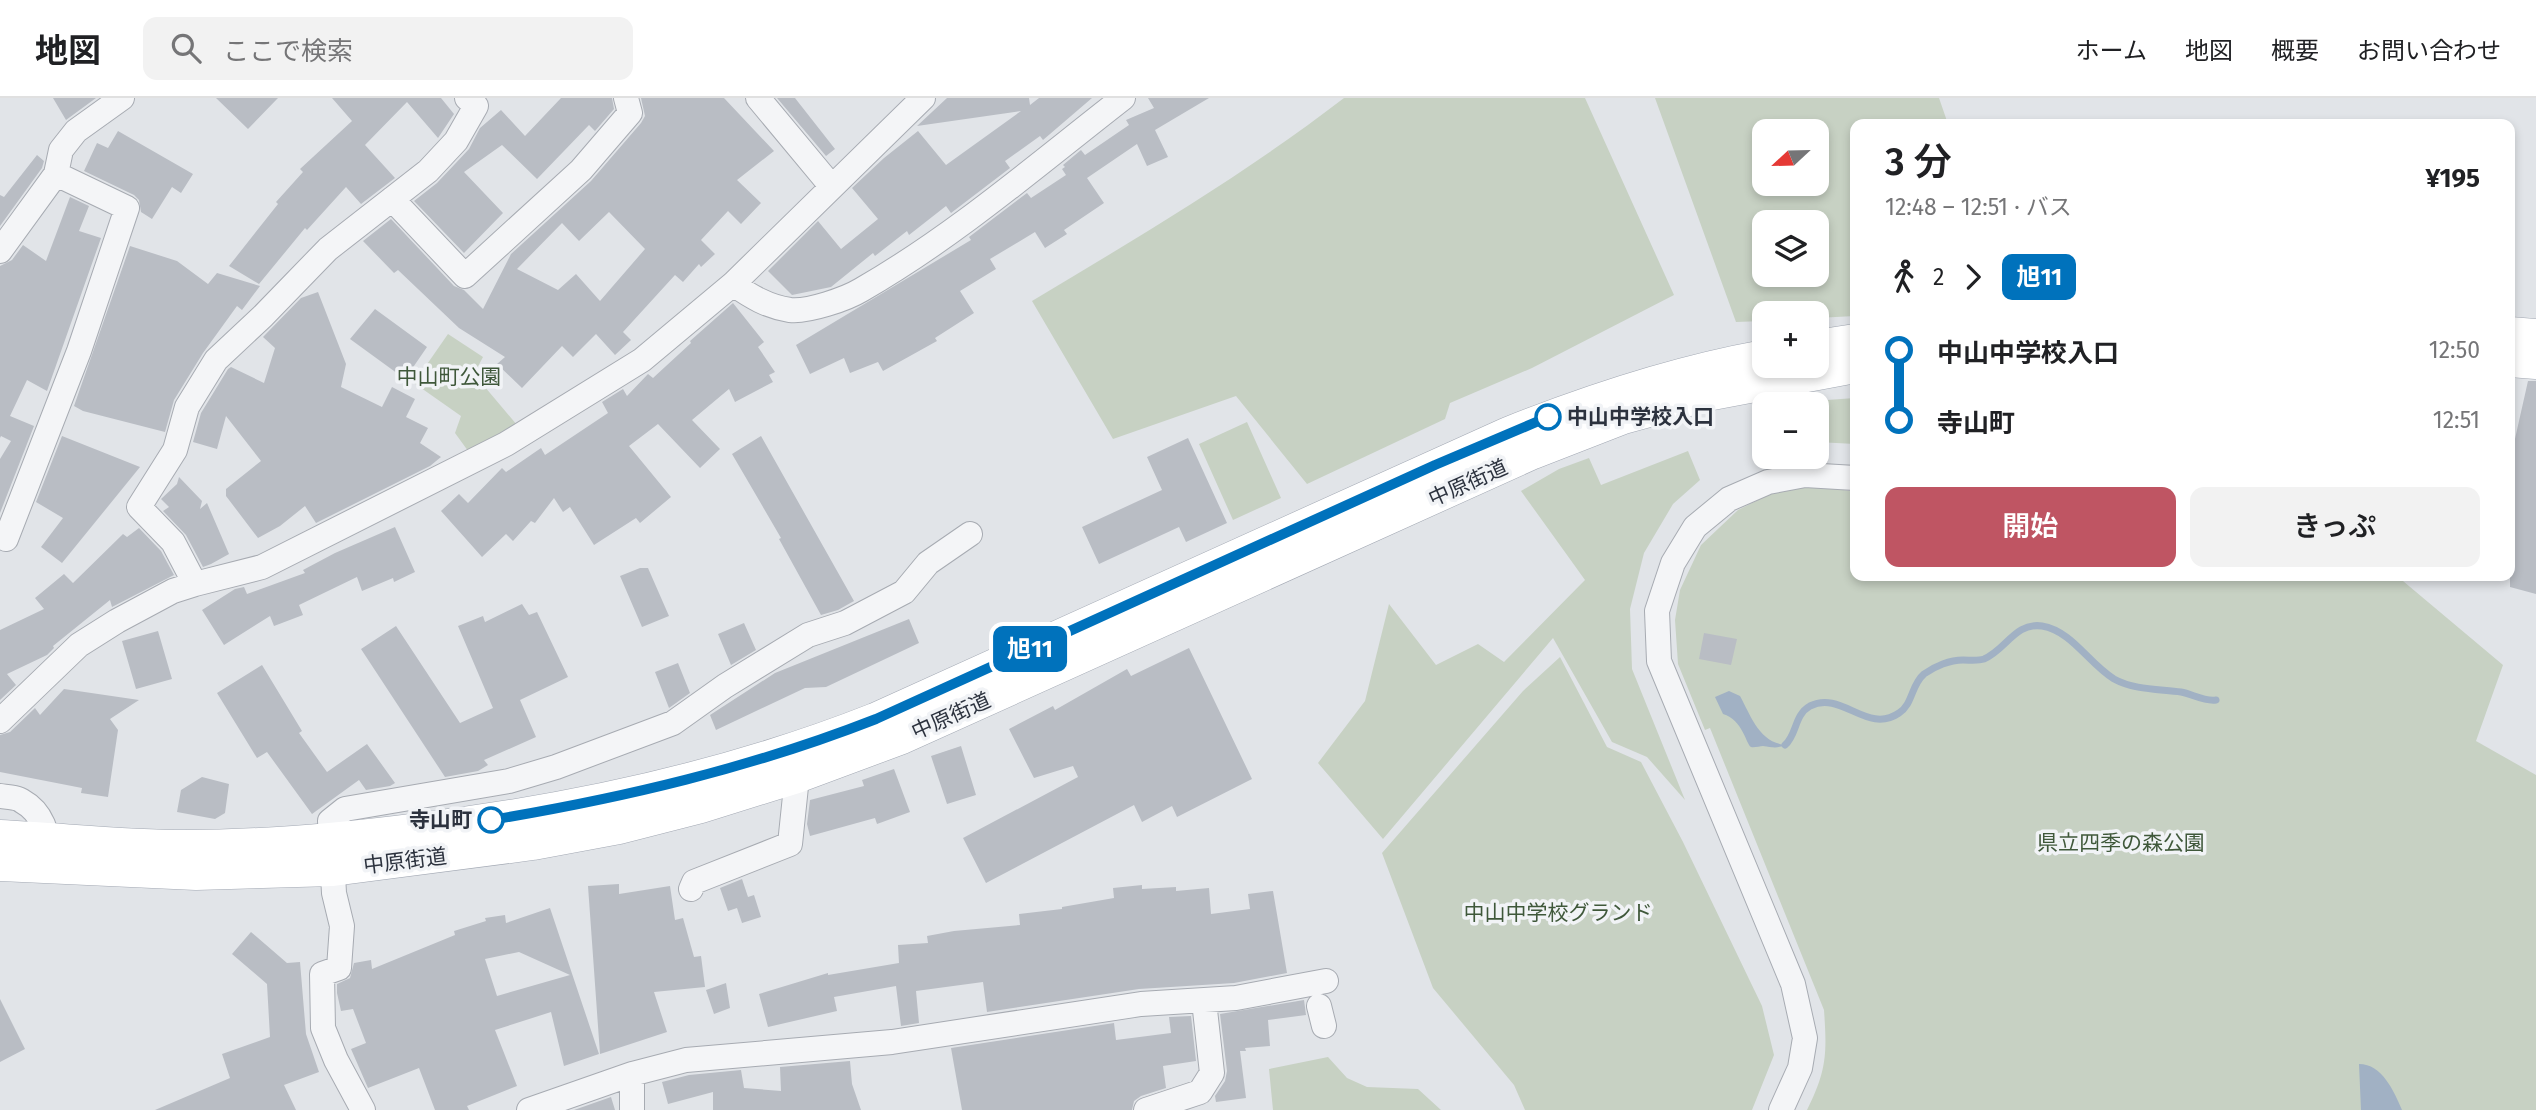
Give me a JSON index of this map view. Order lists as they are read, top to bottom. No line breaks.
{"streets":{"main road":["中原街道"]},"parks":["中山町公園","県立四季の森公園","中山中学校グランド"],"places":["中山中学校入口","寺山町"],"lines":["bus line 旭11"],"north":"left","page":{"header":"地図","search":"ここで検索","nav":["ホーム","地図","概要","お問い合わせ"],"on_map":"旭11","map_buttons":["+","−"],"heading":["3 分","12:48 – 12:51 · バス","¥195"],"legs":["2","旭11"],"list":[{"name":"中山中学校入口","value":"12:50"},{"name":"寺山町","value":"12:51"}],"buttons":["開始","きっぷ"]}}
